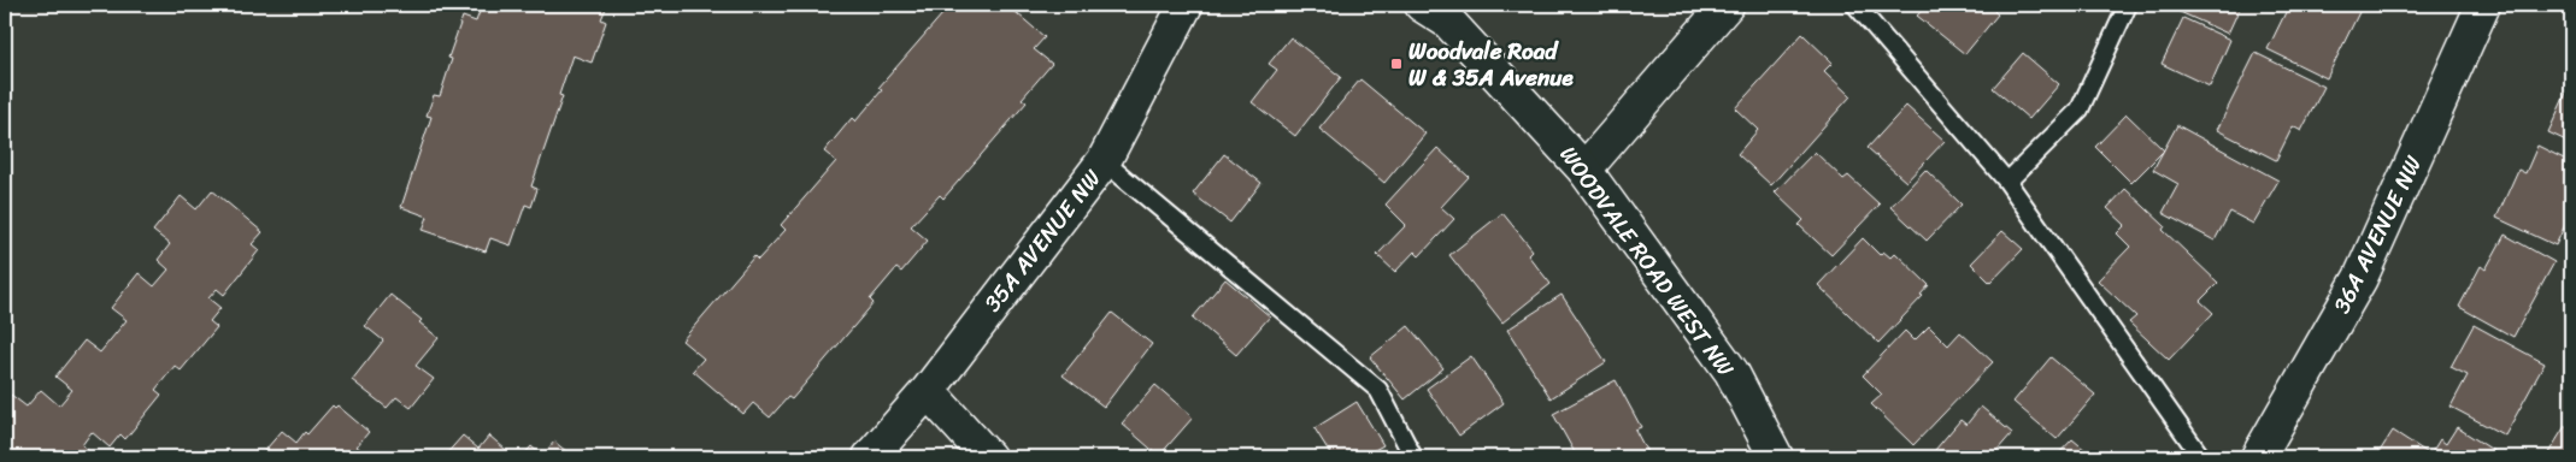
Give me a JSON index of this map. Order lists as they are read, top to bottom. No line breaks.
{"streets":{"street":["36A AVENUE NW","35A AVENUE NW","WOODVALE ROAD WEST NW"]},"places":{"transit":["Woodvale Road W & 35A Avenue"]}}
